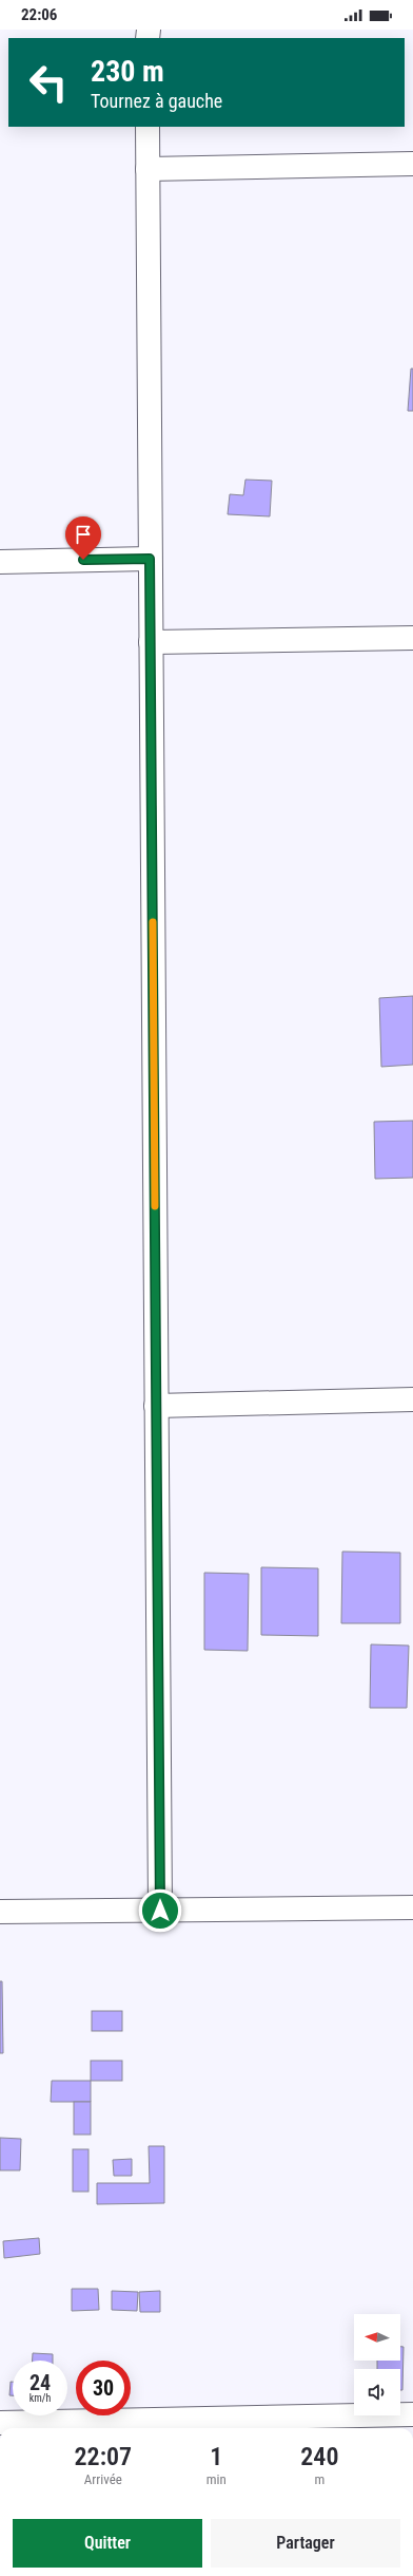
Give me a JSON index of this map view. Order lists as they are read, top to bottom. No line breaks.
{"north":"left","page":{"status":"22:06","turn":["230 m","Tournez à gauche"],"speed":"24 km/h","limit":"30","eta":["22:07","Arrivée","1","min","240","m"],"buttons":["Quitter","Partager"]}}
